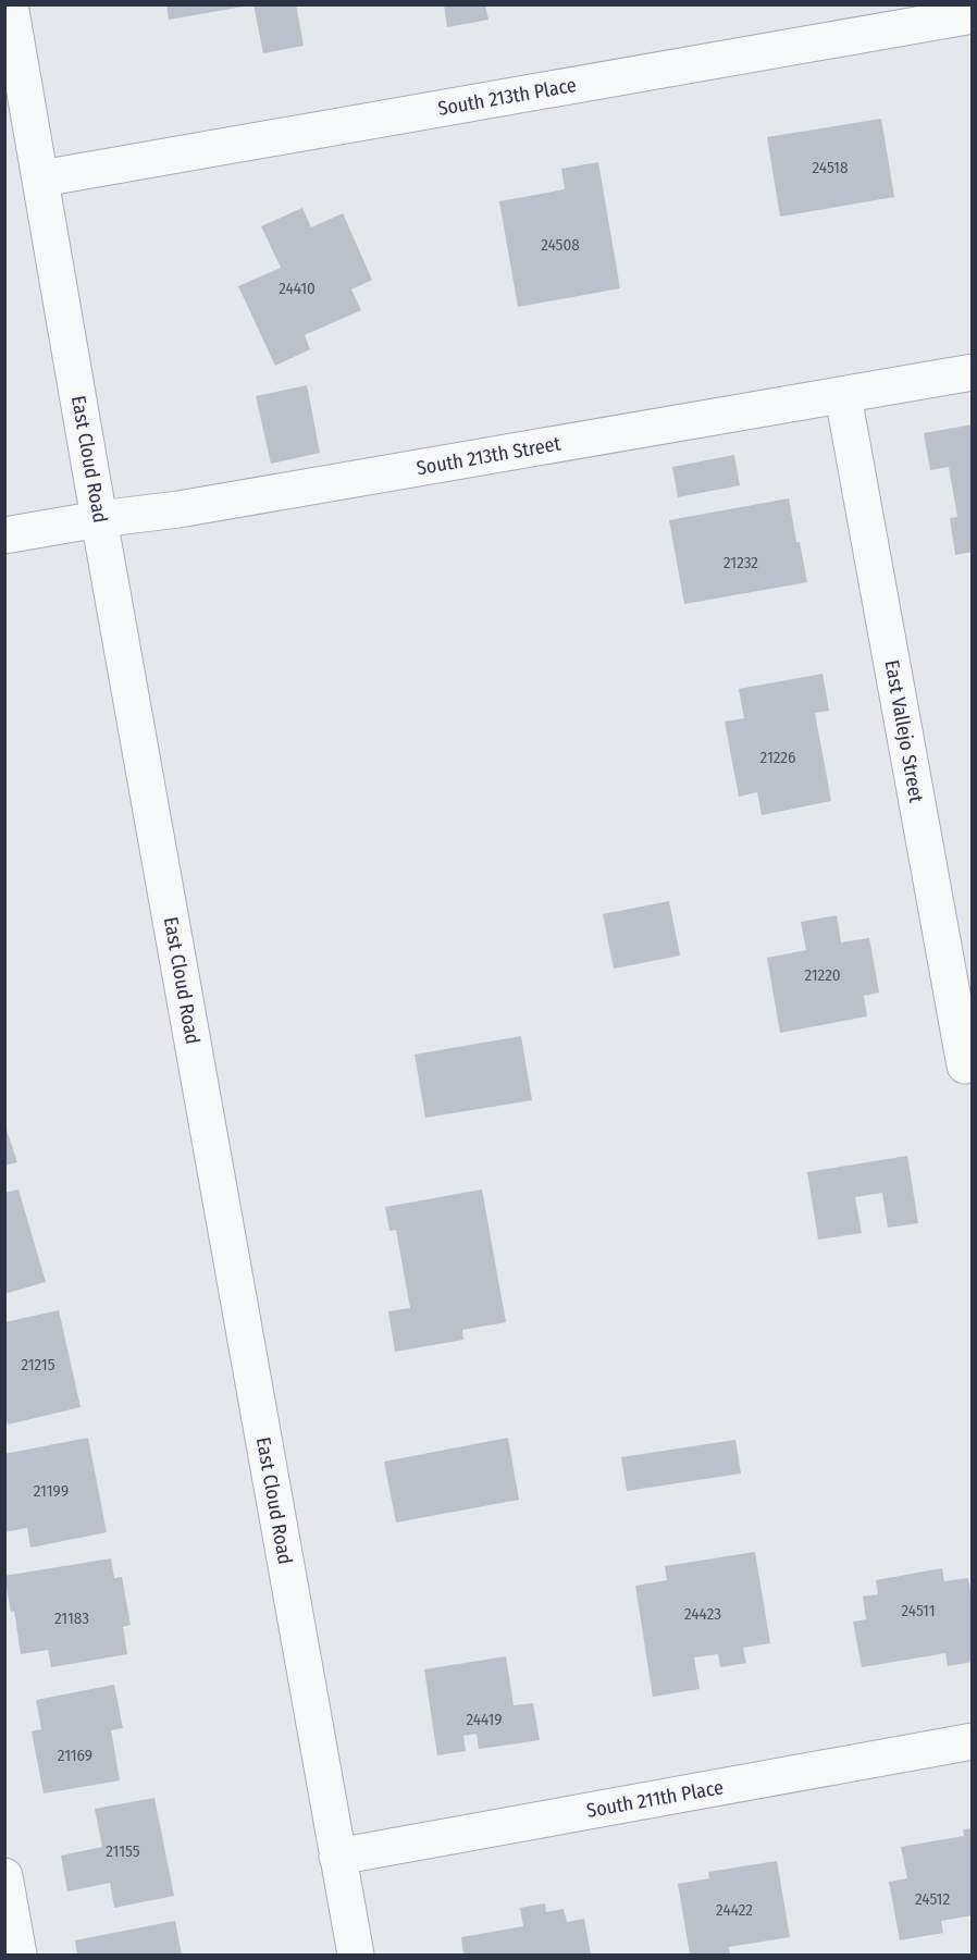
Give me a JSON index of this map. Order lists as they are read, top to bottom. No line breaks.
{"streets":{"street":["South 213th Place","South 213th Street","East Cloud Road","East Vallejo Street","South 211th Place"]},"crossings":[["South 213th Place","East Cloud Road"],["South 213th Street","East Cloud Road"],["South 213th Street","East Vallejo Street"],["East Cloud Road","South 211th Place"]],"house_numbers":["24518","24508","24410","21232","21226","21220","21215","21199","24511","24423","21183","24419","21169","21155","24512","24422"]}
